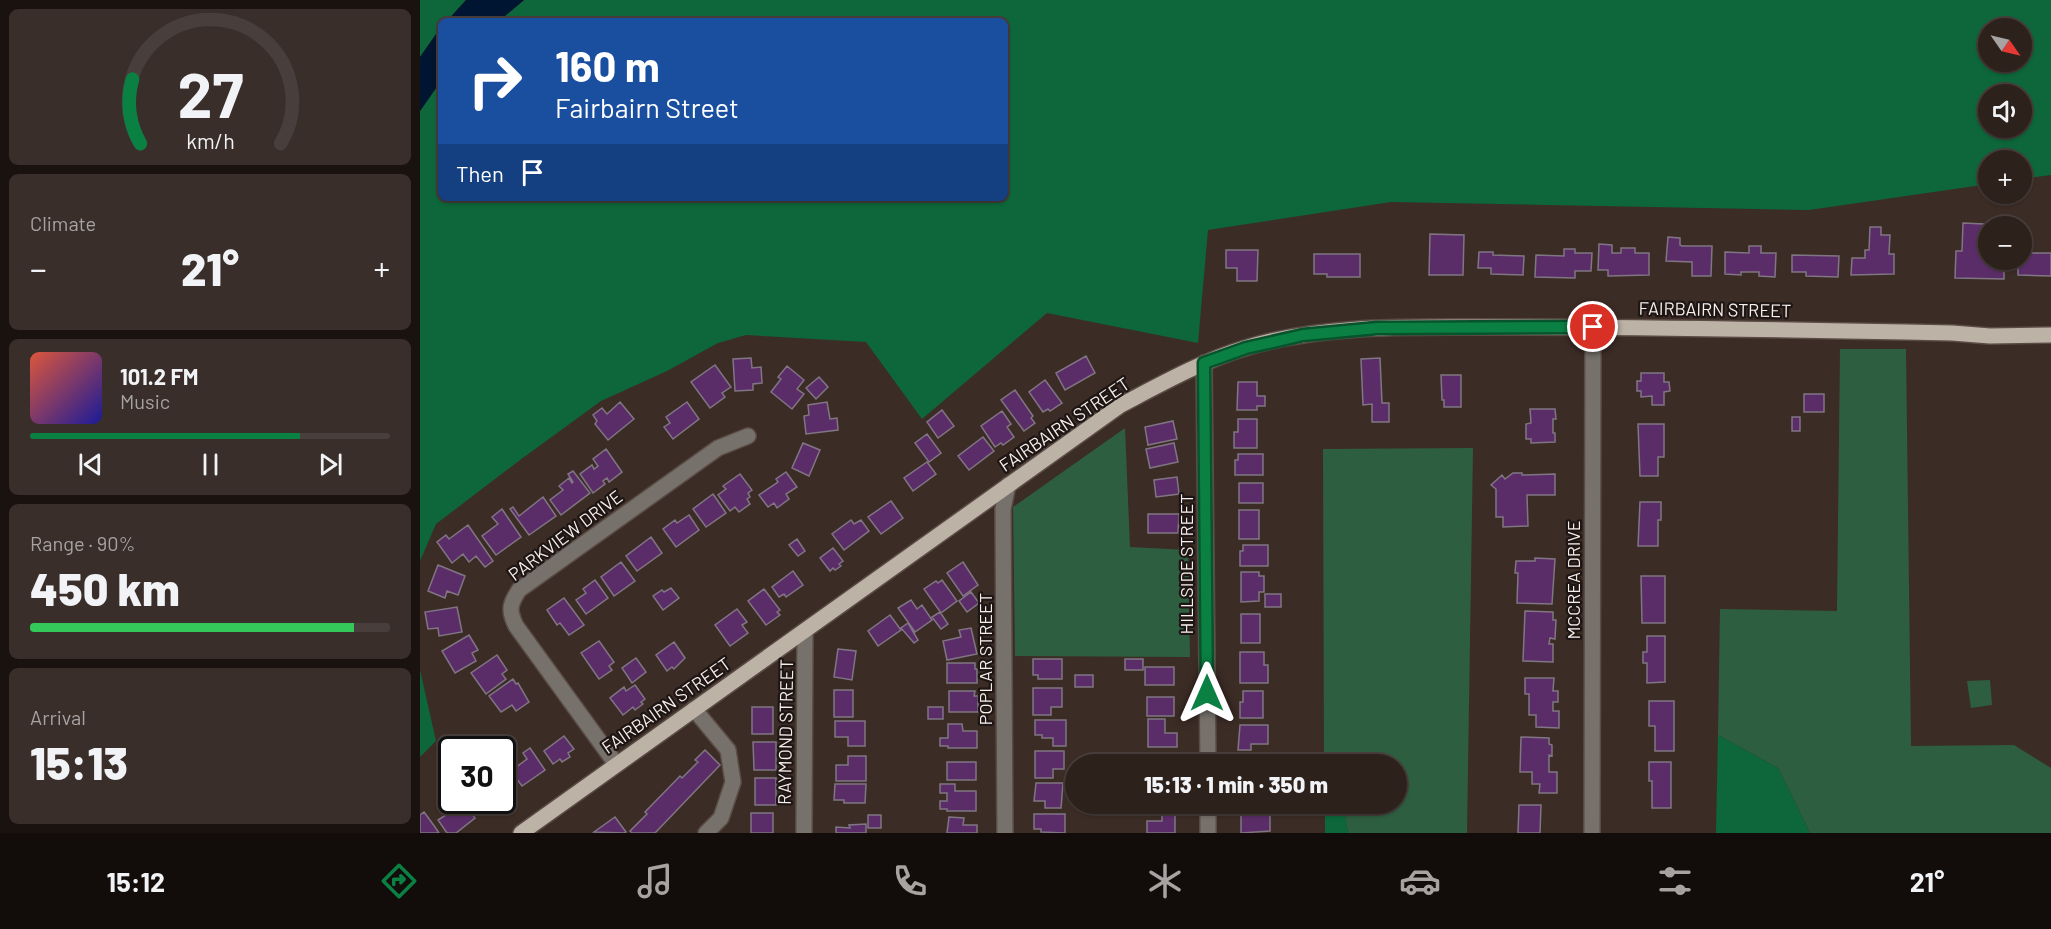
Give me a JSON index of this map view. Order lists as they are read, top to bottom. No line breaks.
{"streets":{"main road":["FAIRBAIRN STREET"],"street":["PARKVIEW DRIVE","HILLSIDE STREET","MCCREA DRIVE","POPLAR STREET","RAYMOND STREET"]},"crossings":[["FAIRBAIRN STREET","PARKVIEW DRIVE"],["FAIRBAIRN STREET","HILLSIDE STREET"],["FAIRBAIRN STREET","MCCREA DRIVE"],["FAIRBAIRN STREET","POPLAR STREET"],["FAIRBAIRN STREET","RAYMOND STREET"]],"north":"bottom right","page":{"map_buttons":["+","−"],"turn":["160 m","Fairbairn Street"],"then":"Then","tile":["Climate",["Range · 90%","450 km"],["Arrival","15:13"]],"heat":["−","21°","+"],"song":["101.2 FM","Music"],"limit":"30","trip":"15:13 · 1 min · 350 m","tabs":["15:12","21°"],"gauge":["27","km/h"]}}
